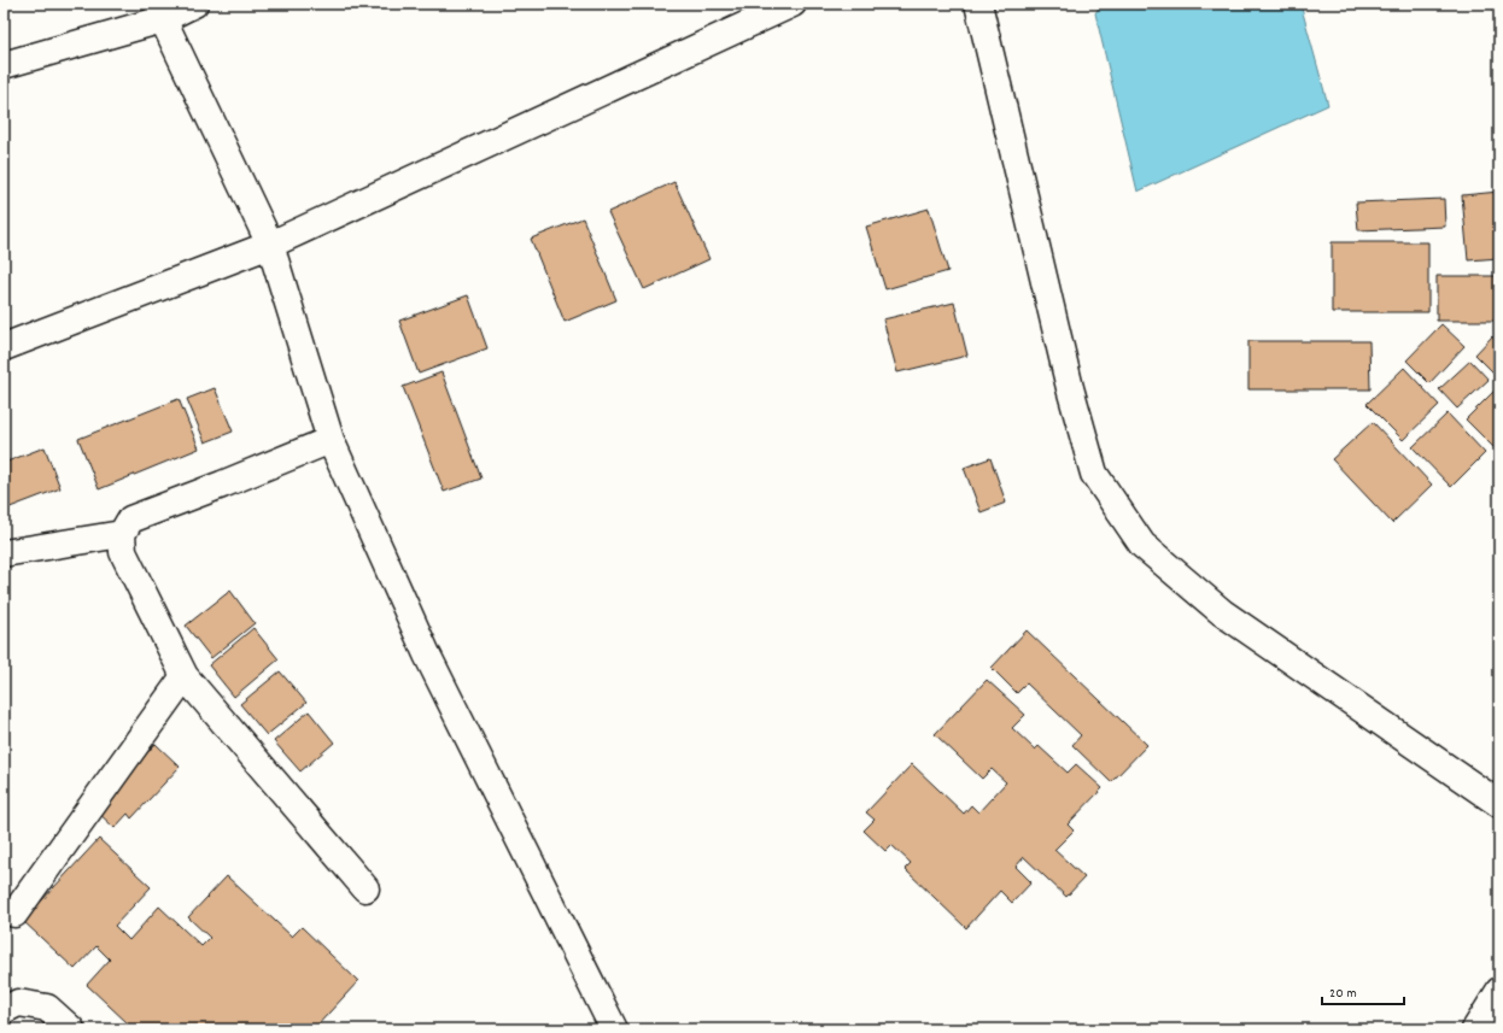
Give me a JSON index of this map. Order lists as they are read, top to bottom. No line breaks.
{"scale_bar":"20 m"}
